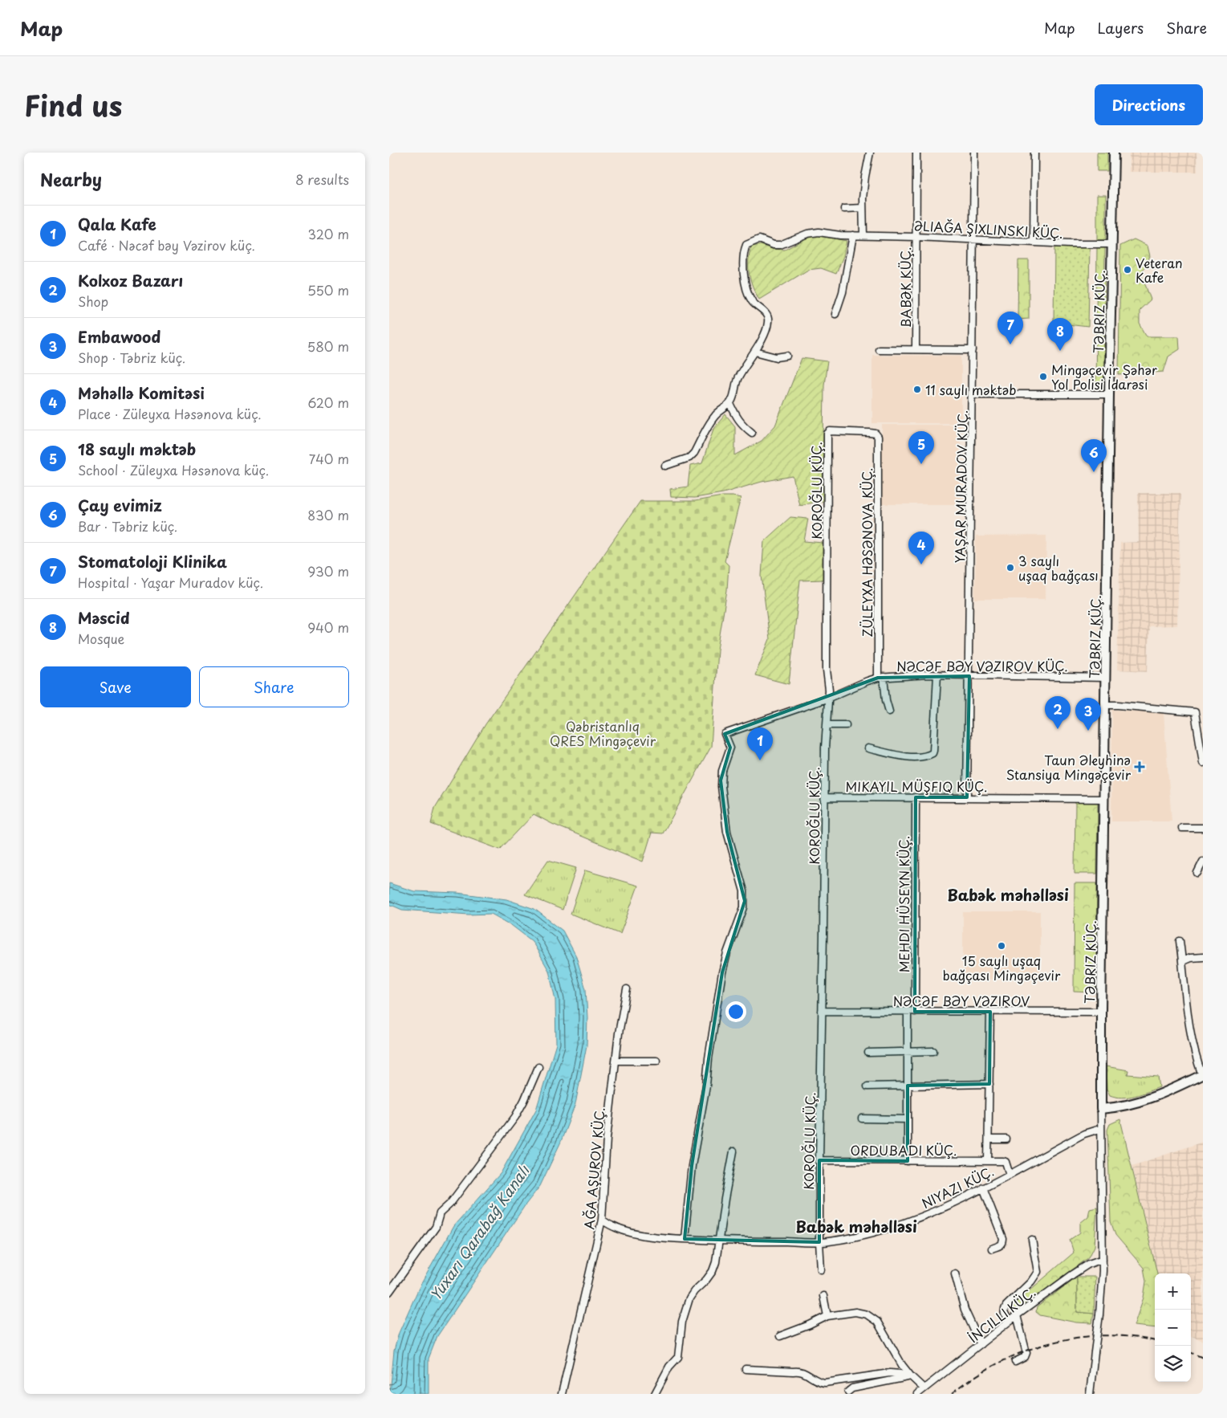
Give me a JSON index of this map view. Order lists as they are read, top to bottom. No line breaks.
{"streets":{"main road":["TƏBRIZ KÜÇ."],"street":["BABƏK KÜÇ.","YAŞAR MURADOV KÜÇ.","KOROĞLU KÜÇ.","ZÜLEYXA HƏSƏNOVA KÜÇ.","NƏCƏF BƏY VƏZIROV KÜÇ.","MEHDI HÜSEYN KÜÇ.","NƏCƏF BƏY VƏZIROV","ORDUBADI KÜÇ.","AĞA AŞUROV KÜÇ.","NIYAZI KÜÇ.","İNCILLI KÜÇ."]},"crossings":[["TƏBRIZ KÜÇ.","NƏCƏF BƏY VƏZIROV KÜÇ."],["TƏBRIZ KÜÇ.","NƏCƏF BƏY VƏZIROV"],["TƏBRIZ KÜÇ.","NIYAZI KÜÇ."],["TƏBRIZ KÜÇ.","İNCILLI KÜÇ."],["YAŞAR MURADOV KÜÇ.","NƏCƏF BƏY VƏZIROV KÜÇ."],["KOROĞLU KÜÇ.","ZÜLEYXA HƏSƏNOVA KÜÇ."],["KOROĞLU KÜÇ.","NƏCƏF BƏY VƏZIROV KÜÇ."],["KOROĞLU KÜÇ.","NƏCƏF BƏY VƏZIROV"],["KOROĞLU KÜÇ.","ORDUBADI KÜÇ."],["KOROĞLU KÜÇ.","NIYAZI KÜÇ."],["ZÜLEYXA HƏSƏNOVA KÜÇ.","NƏCƏF BƏY VƏZIROV KÜÇ."],["NƏCƏF BƏY VƏZIROV KÜÇ.","NIYAZI KÜÇ."],["MEHDI HÜSEYN KÜÇ.","NƏCƏF BƏY VƏZIROV"],["MEHDI HÜSEYN KÜÇ.","ORDUBADI KÜÇ."],["ORDUBADI KÜÇ.","NIYAZI KÜÇ."],["AĞA AŞUROV KÜÇ.","NIYAZI KÜÇ."]],"districts":["Babək məhəlləsi","Babək məhəlləsi"],"water":["Yuxarı Qarabağ Kanalı"],"parks":["Qəbristanlıq QRES Mingəçevir"],"places":{"other":["Veteran Kafe","Mingəçevir Şəhər Yol Polisi İdarəsi","11 saylı məktəb","3 saylı uşaq bağçası","15 saylı uşaq bağçası Mingəçevir"],"health":["Taun Əleyhinə Stansiya Mingəçevir"]},"page":{"header":"Map","nav":["Map","Layers","Share"],"title":"Find us","buttons":["Directions",["Save","Share"]],"heading":["Nearby","8 results"],"list":[{"mark":"1","name":"Qala Kafe","note":"Café · Nəcəf bəy Vəzirov küç.","value":"320 m"},{"mark":"2","name":"Kolxoz Bazarı","note":"Shop","value":"550 m"},{"mark":"3","name":"Embawood","note":"Shop · Təbriz küç.","value":"580 m"},{"mark":"4","name":"Məhəllə Komitəsi","note":"Place · Züleyxa Həsənova küç.","value":"620 m"},{"mark":"5","name":"18 saylı məktəb","note":"School · Züleyxa Həsənova küç.","value":"740 m"},{"mark":"6","name":"Çay evimiz","note":"Bar · Təbriz küç.","value":"830 m"},{"mark":"7","name":"Stomatoloji Klinika","note":"Hospital · Yaşar Muradov küç.","value":"930 m"},{"mark":"8","name":"Məscid","note":"Mosque","value":"940 m"}],"pins":["7","8","5","6","4","2","3","1"],"map_buttons":["+","−"]}}
